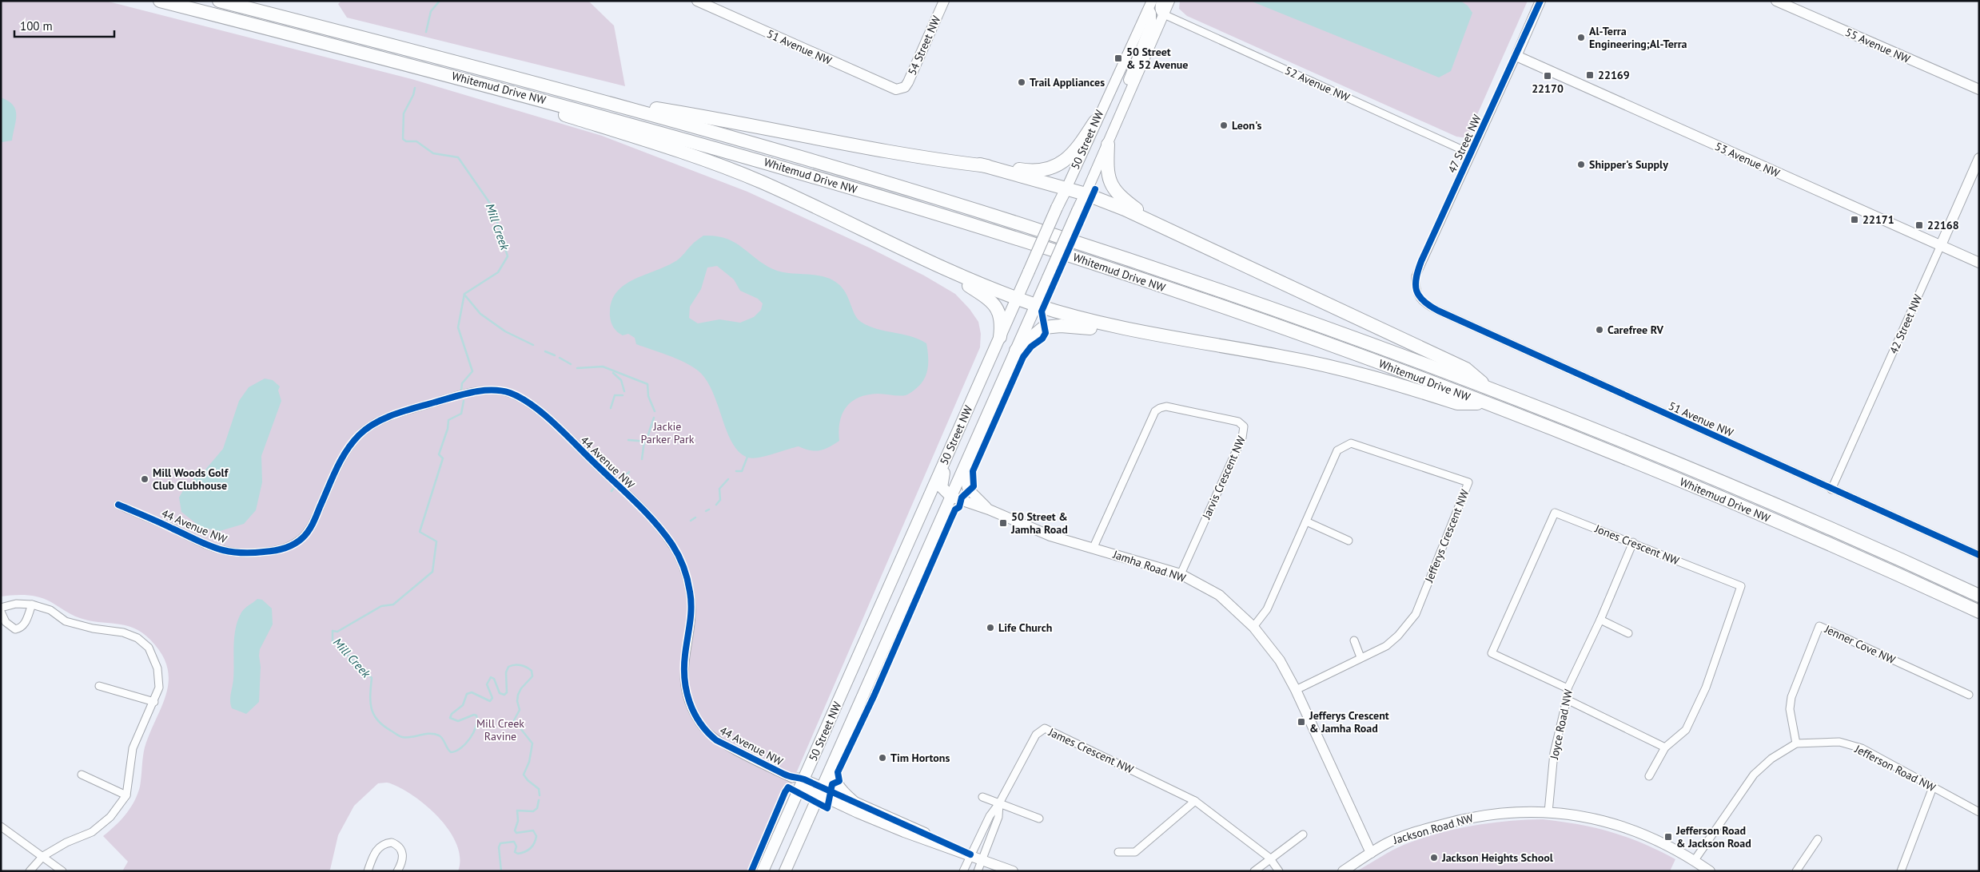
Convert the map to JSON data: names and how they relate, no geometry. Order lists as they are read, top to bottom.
{
  "streets": {
    "highway": ["Whitemud Drive NW"],
    "main road": ["50 Street NW"],
    "street": [
      "54 Street NW",
      "55 Avenue NW",
      "51 Avenue NW",
      "52 Avenue NW",
      "47 Street NW",
      "53 Avenue NW",
      "42 Street NW",
      "44 Avenue NW",
      "Jarvis Crescent NW",
      "Jefferys Crescent NW",
      "Jones Crescent NW",
      "Jamha Road NW",
      "Jenner Cove NW",
      "Joyce Road NW",
      "James Crescent NW",
      "Jefferson Road NW",
      "Jackson Road NW"
    ]
  },
  "crossings": [
    ["54 Street NW", "51 Avenue NW"],
    ["51 Avenue NW", "47 Street NW"],
    ["51 Avenue NW", "42 Street NW"],
    ["52 Avenue NW", "50 Street NW"],
    ["52 Avenue NW", "47 Street NW"],
    ["50 Street NW", "44 Avenue NW"],
    ["50 Street NW", "Jamha Road NW"],
    ["47 Street NW", "53 Avenue NW"],
    ["53 Avenue NW", "42 Street NW"],
    ["44 Avenue NW", "James Crescent NW"],
    ["Jarvis Crescent NW", "Jamha Road NW"],
    ["Jefferys Crescent NW", "Jamha Road NW"],
    ["Jones Crescent NW", "Joyce Road NW"],
    ["Jamha Road NW", "Jackson Road NW"],
    ["Jenner Cove NW", "Jefferson Road NW"],
    ["Joyce Road NW", "Jackson Road NW"]
  ],
  "water": ["Mill Creek"],
  "parks": ["Jackie Parker Park", "Mill Creek Ravine"],
  "places": {
    "other": [
      "Al-Terra Engineering;Al-Terra",
      "Trail Appliances",
      "Leon's",
      "Shipper's Supply",
      "Carefree RV",
      "Mill Woods Golf Club Clubhouse",
      "Life Church",
      "Tim Hortons",
      "Jackson Heights School"
    ],
    "transit": [
      "50 Street & 52 Avenue",
      "22169",
      "22170",
      "22171",
      "22168",
      "50 Street & Jamha Road",
      "Jefferys Crescent & Jamha Road",
      "Jefferson Road & Jackson Road"
    ]
  },
  "scale_bar": "100 m"
}
